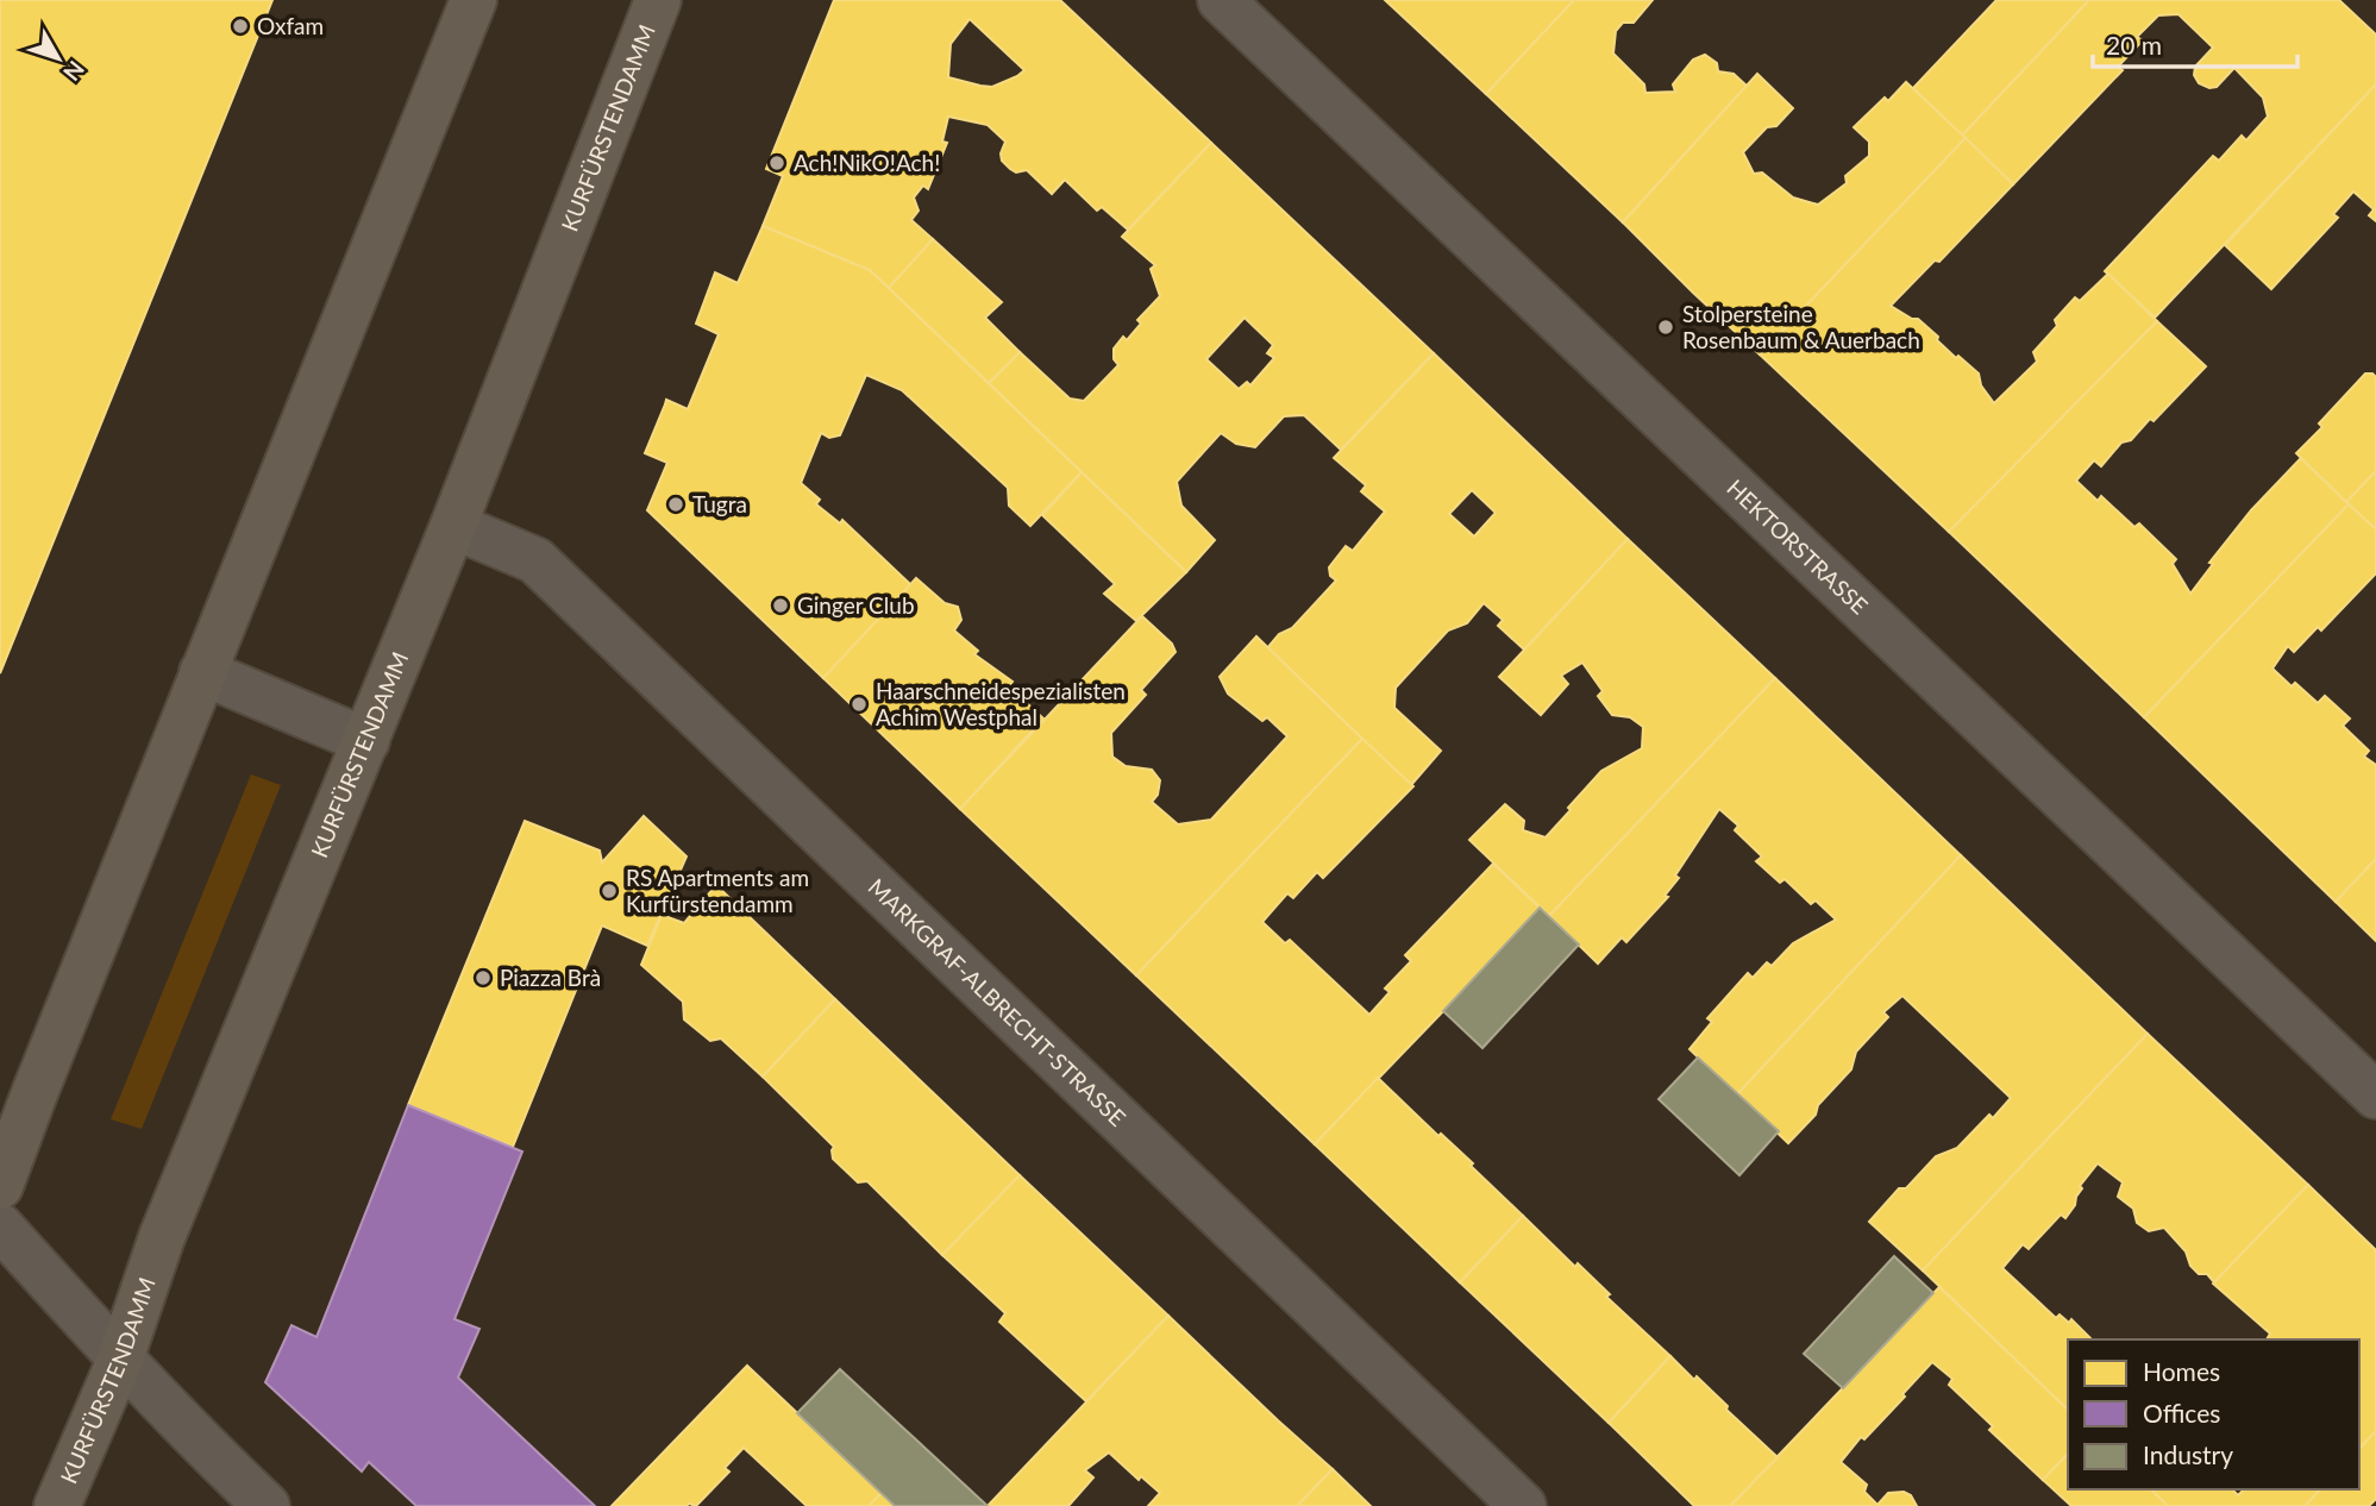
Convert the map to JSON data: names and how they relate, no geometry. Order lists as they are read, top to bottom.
{
  "streets": {
    "main road": ["KURFÜRSTENDAMM"],
    "street": ["HEKTORSTRASSE", "MARKGRAF-ALBRECHT-STRASSE"]
  },
  "crossings": [
    ["KURFÜRSTENDAMM", "MARKGRAF-ALBRECHT-STRASSE"]
  ],
  "places": [
    "Oxfam",
    "Ach!NikO!Ach!",
    "Stolpersteine Rosenbaum & Auerbach",
    "Tugra",
    "Ginger Club",
    "Haarschneidespezialisten Achim Westphal",
    "RS Apartments am Kurfürstendamm",
    "Piazza Brà"
  ],
  "legend": ["Homes", "Offices", "Industry"],
  "scale_bar": "20 m",
  "north": "bottom right"
}
